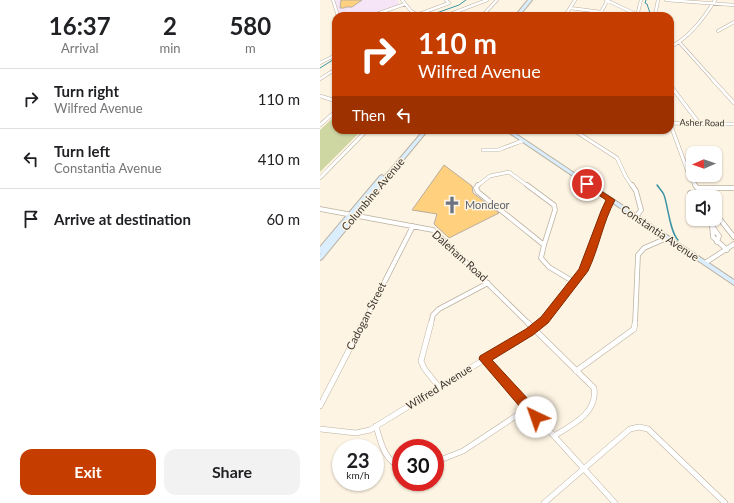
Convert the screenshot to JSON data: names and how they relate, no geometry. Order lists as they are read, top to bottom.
{
  "streets": {
    "main road": ["Columbine Avenue", "Constantia Avenue"],
    "street": [
      "Asher Road",
      "Daleham Road",
      "Cadogan Street",
      "Wilfred Avenue"
    ]
  },
  "crossings": [
    ["Columbine Avenue", "Daleham Road"],
    ["Constantia Avenue", "Wilfred Avenue"],
    ["Daleham Road", "Cadogan Street"],
    ["Daleham Road", "Wilfred Avenue"]
  ],
  "places": {
    "church": ["Mondeor"]
  },
  "north": "left",
  "page": {
    "eta": [
      "16:37",
      "Arrival",
      "2",
      "min",
      "580",
      "m"
    ],
    "turn": ["110 m", "Wilfred Avenue"],
    "list": [
      {
        "name": "Turn right",
        "note": "Wilfred Avenue",
        "value": "110 m"
      },
      {
        "name": "Turn left",
        "note": "Constantia Avenue",
        "value": "410 m"
      },
      {
        "name": "Arrive at destination",
        "value": "60 m"
      }
    ],
    "then": "Then",
    "speed": "23 km/h",
    "limit": "30",
    "buttons": ["Exit", "Share"]
  }
}
